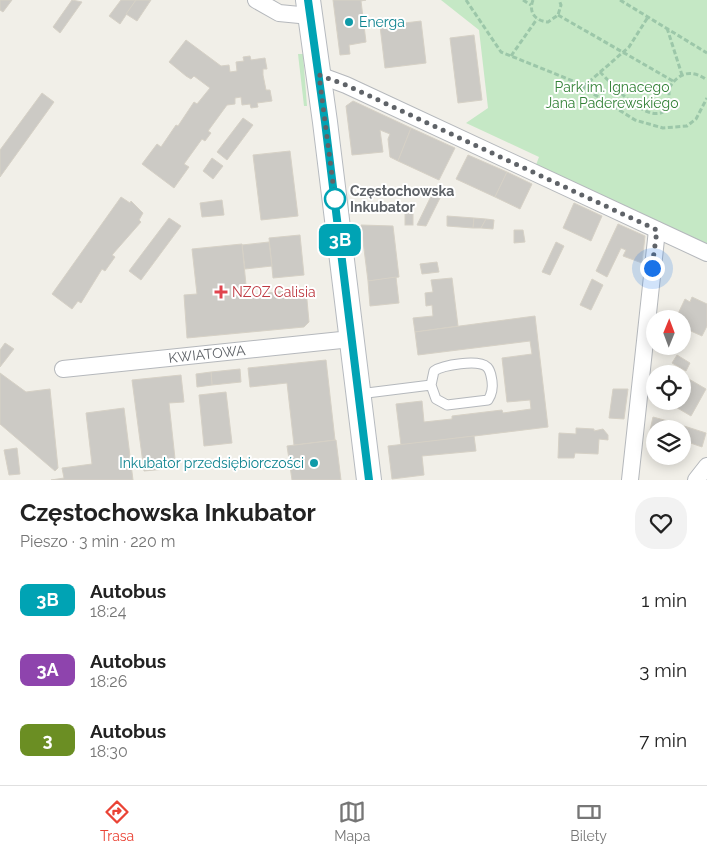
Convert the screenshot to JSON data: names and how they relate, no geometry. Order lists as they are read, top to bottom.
{
  "streets": {
    "street": ["KWIATOWA"]
  },
  "parks": ["Park im. Ignacego Jana Paderewskiego"],
  "places": {
    "other": ["Energa", "Częstochowska Inkubator", "Inkubator przedsiębiorczości"],
    "health": ["NZOZ Calisia"]
  },
  "lines": ["bus line 3B"],
  "north": "top",
  "page": {
    "on_map": "3B",
    "heading": ["Częstochowska Inkubator", "Pieszo · 3 min · 220 m"],
    "list": [
      {
        "mark": "3B",
        "name": "Autobus",
        "note": "18:24",
        "value": "1 min"
      },
      {
        "mark": "3A",
        "name": "Autobus",
        "note": "18:26",
        "value": "3 min"
      },
      {
        "mark": "3",
        "name": "Autobus",
        "note": "18:30",
        "value": "7 min"
      }
    ],
    "tabs": ["Trasa", "Mapa", "Bilety"]
  }
}
